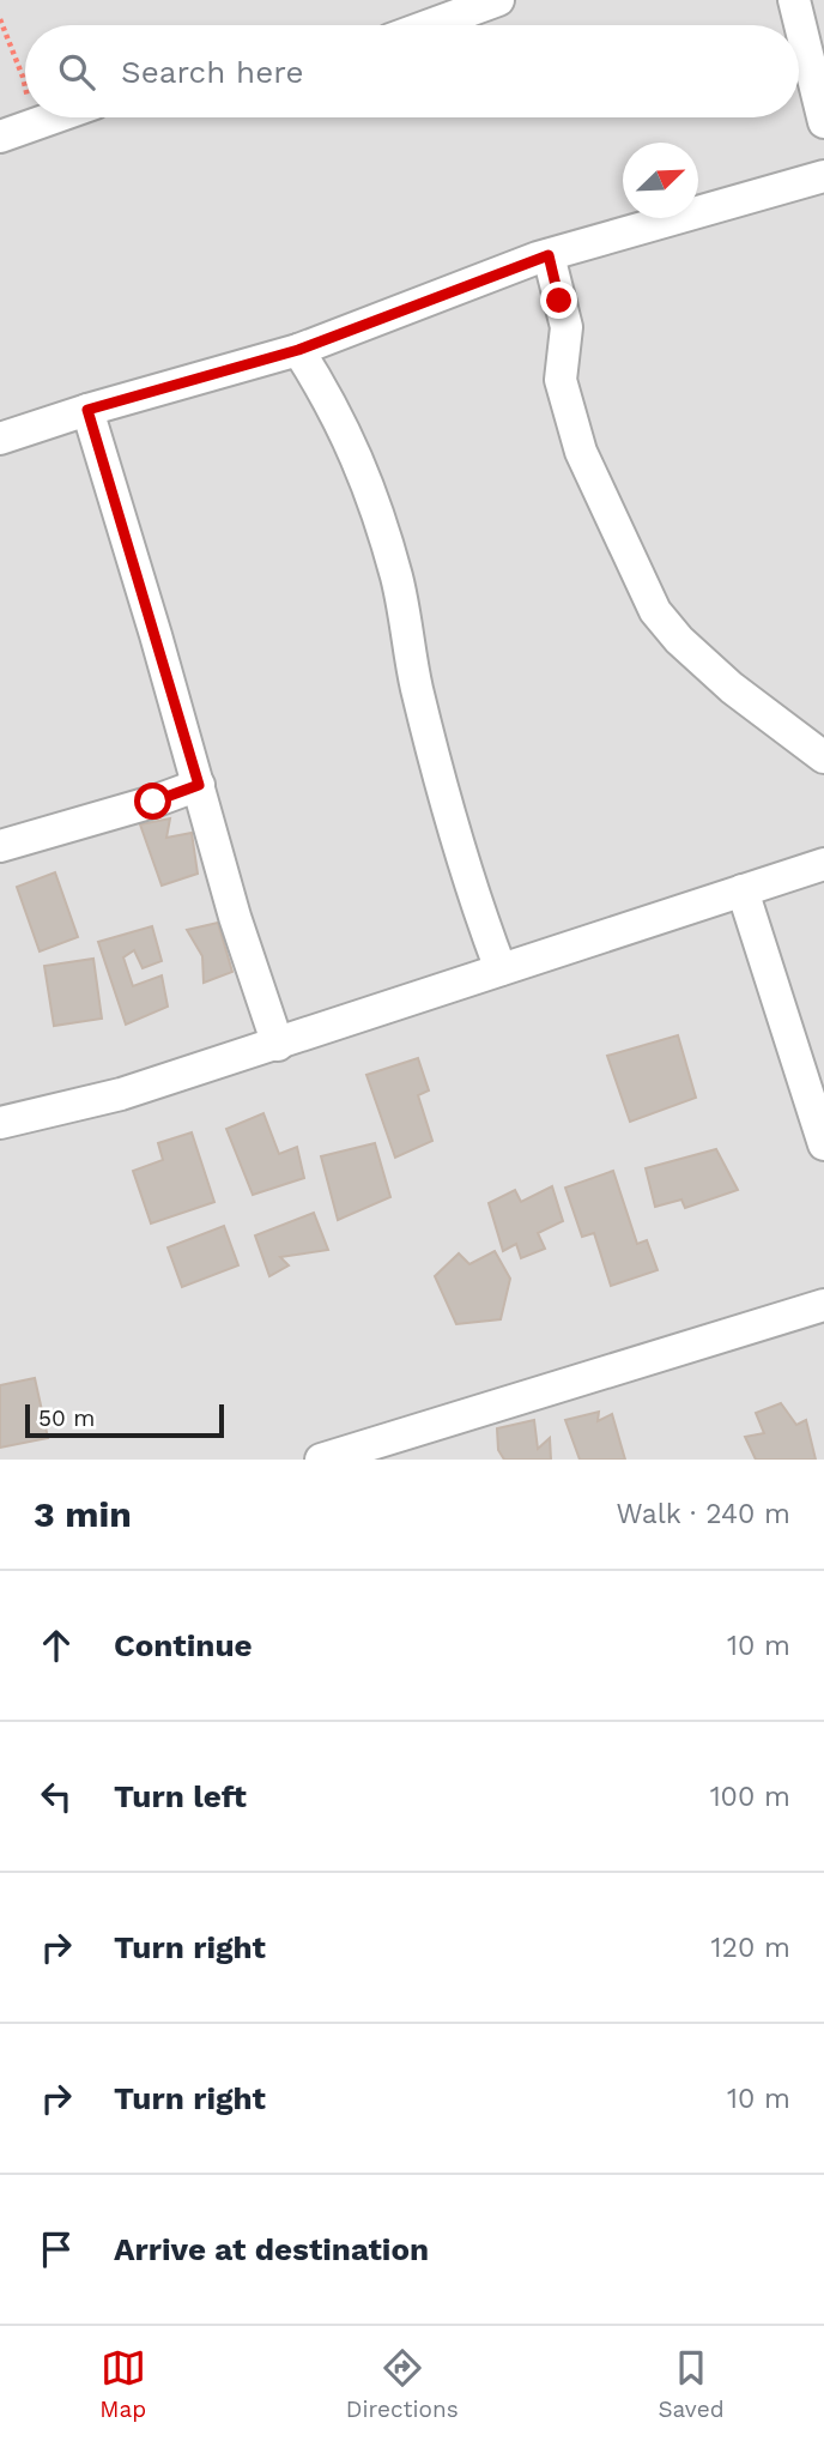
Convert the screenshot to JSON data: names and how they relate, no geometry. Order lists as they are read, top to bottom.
{
  "scale_bar": "50 m",
  "north": "top right",
  "page": {
    "search": "Search here",
    "scale": "50 m",
    "heading": ["3 min", "Walk · 240 m"],
    "list": [
      ["Continue", "10 m"],
      ["Turn left", "100 m"],
      ["Turn right", "120 m"],
      ["Turn right", "10 m"],
      "Arrive at destination"
    ],
    "nav": ["Map", "Directions", "Saved"]
  }
}
